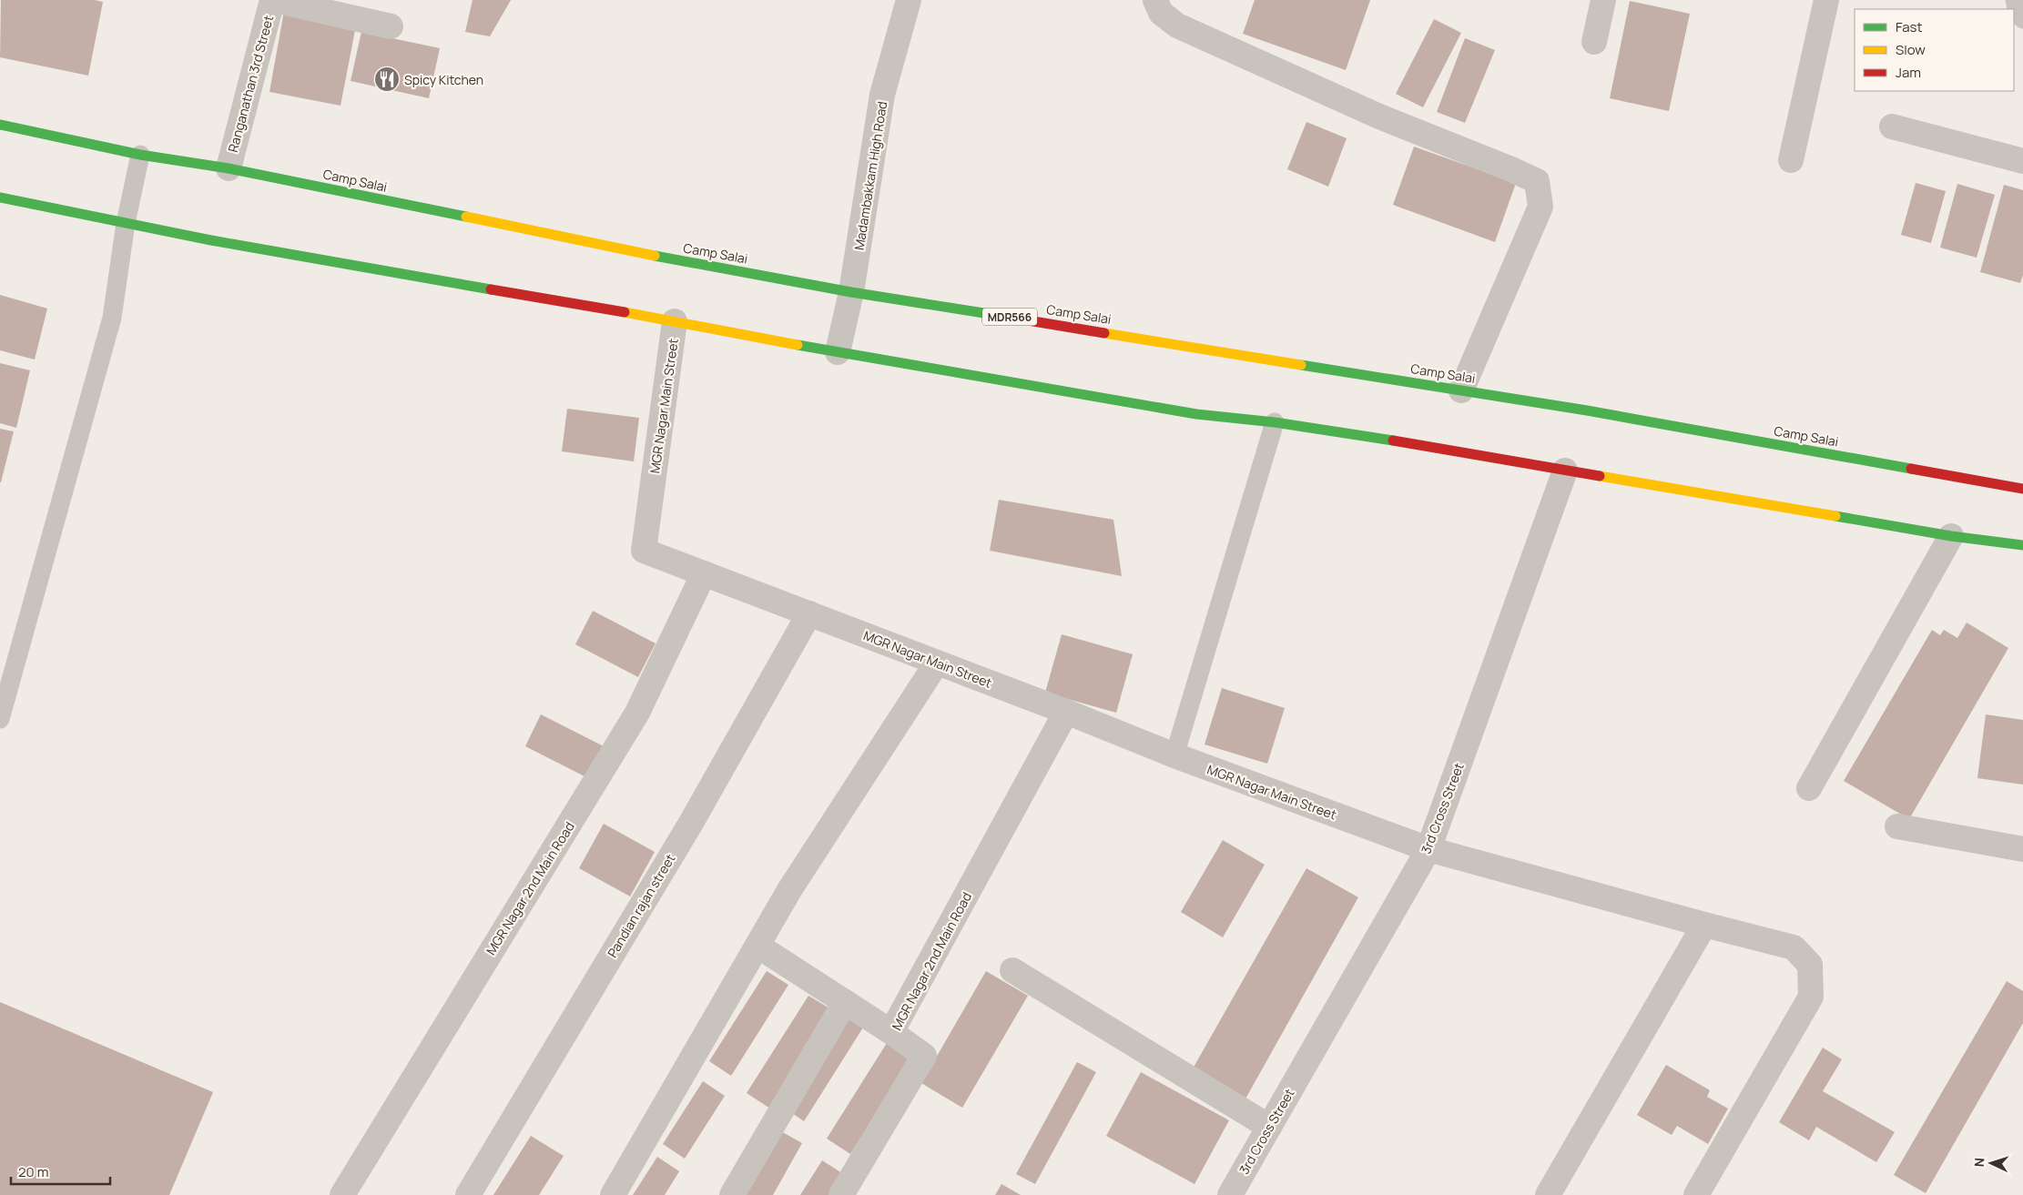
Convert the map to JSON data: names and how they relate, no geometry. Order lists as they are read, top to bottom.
{
  "streets": {
    "main road": ["Camp Salai", "MDR566"],
    "street": [
      "Ranganathan 3rd Street",
      "Madambakkam High Road",
      "MGR Nagar Main Street",
      "3rd Cross Street",
      "MGR Nagar 2nd Main Road",
      "Pandian rajan street"
    ]
  },
  "crossings": [
    ["Ranganathan 3rd Street", "Camp Salai"],
    ["Madambakkam High Road", "Camp Salai"],
    ["MGR Nagar Main Street", "3rd Cross Street"],
    ["MGR Nagar Main Street", "MGR Nagar 2nd Main Road"],
    ["MGR Nagar Main Street", "Pandian rajan street"]
  ],
  "places": {
    "restaurant": ["Spicy Kitchen"]
  },
  "legend": ["Fast", "Slow", "Jam"],
  "scale_bar": "20 m",
  "north": "left"
}
